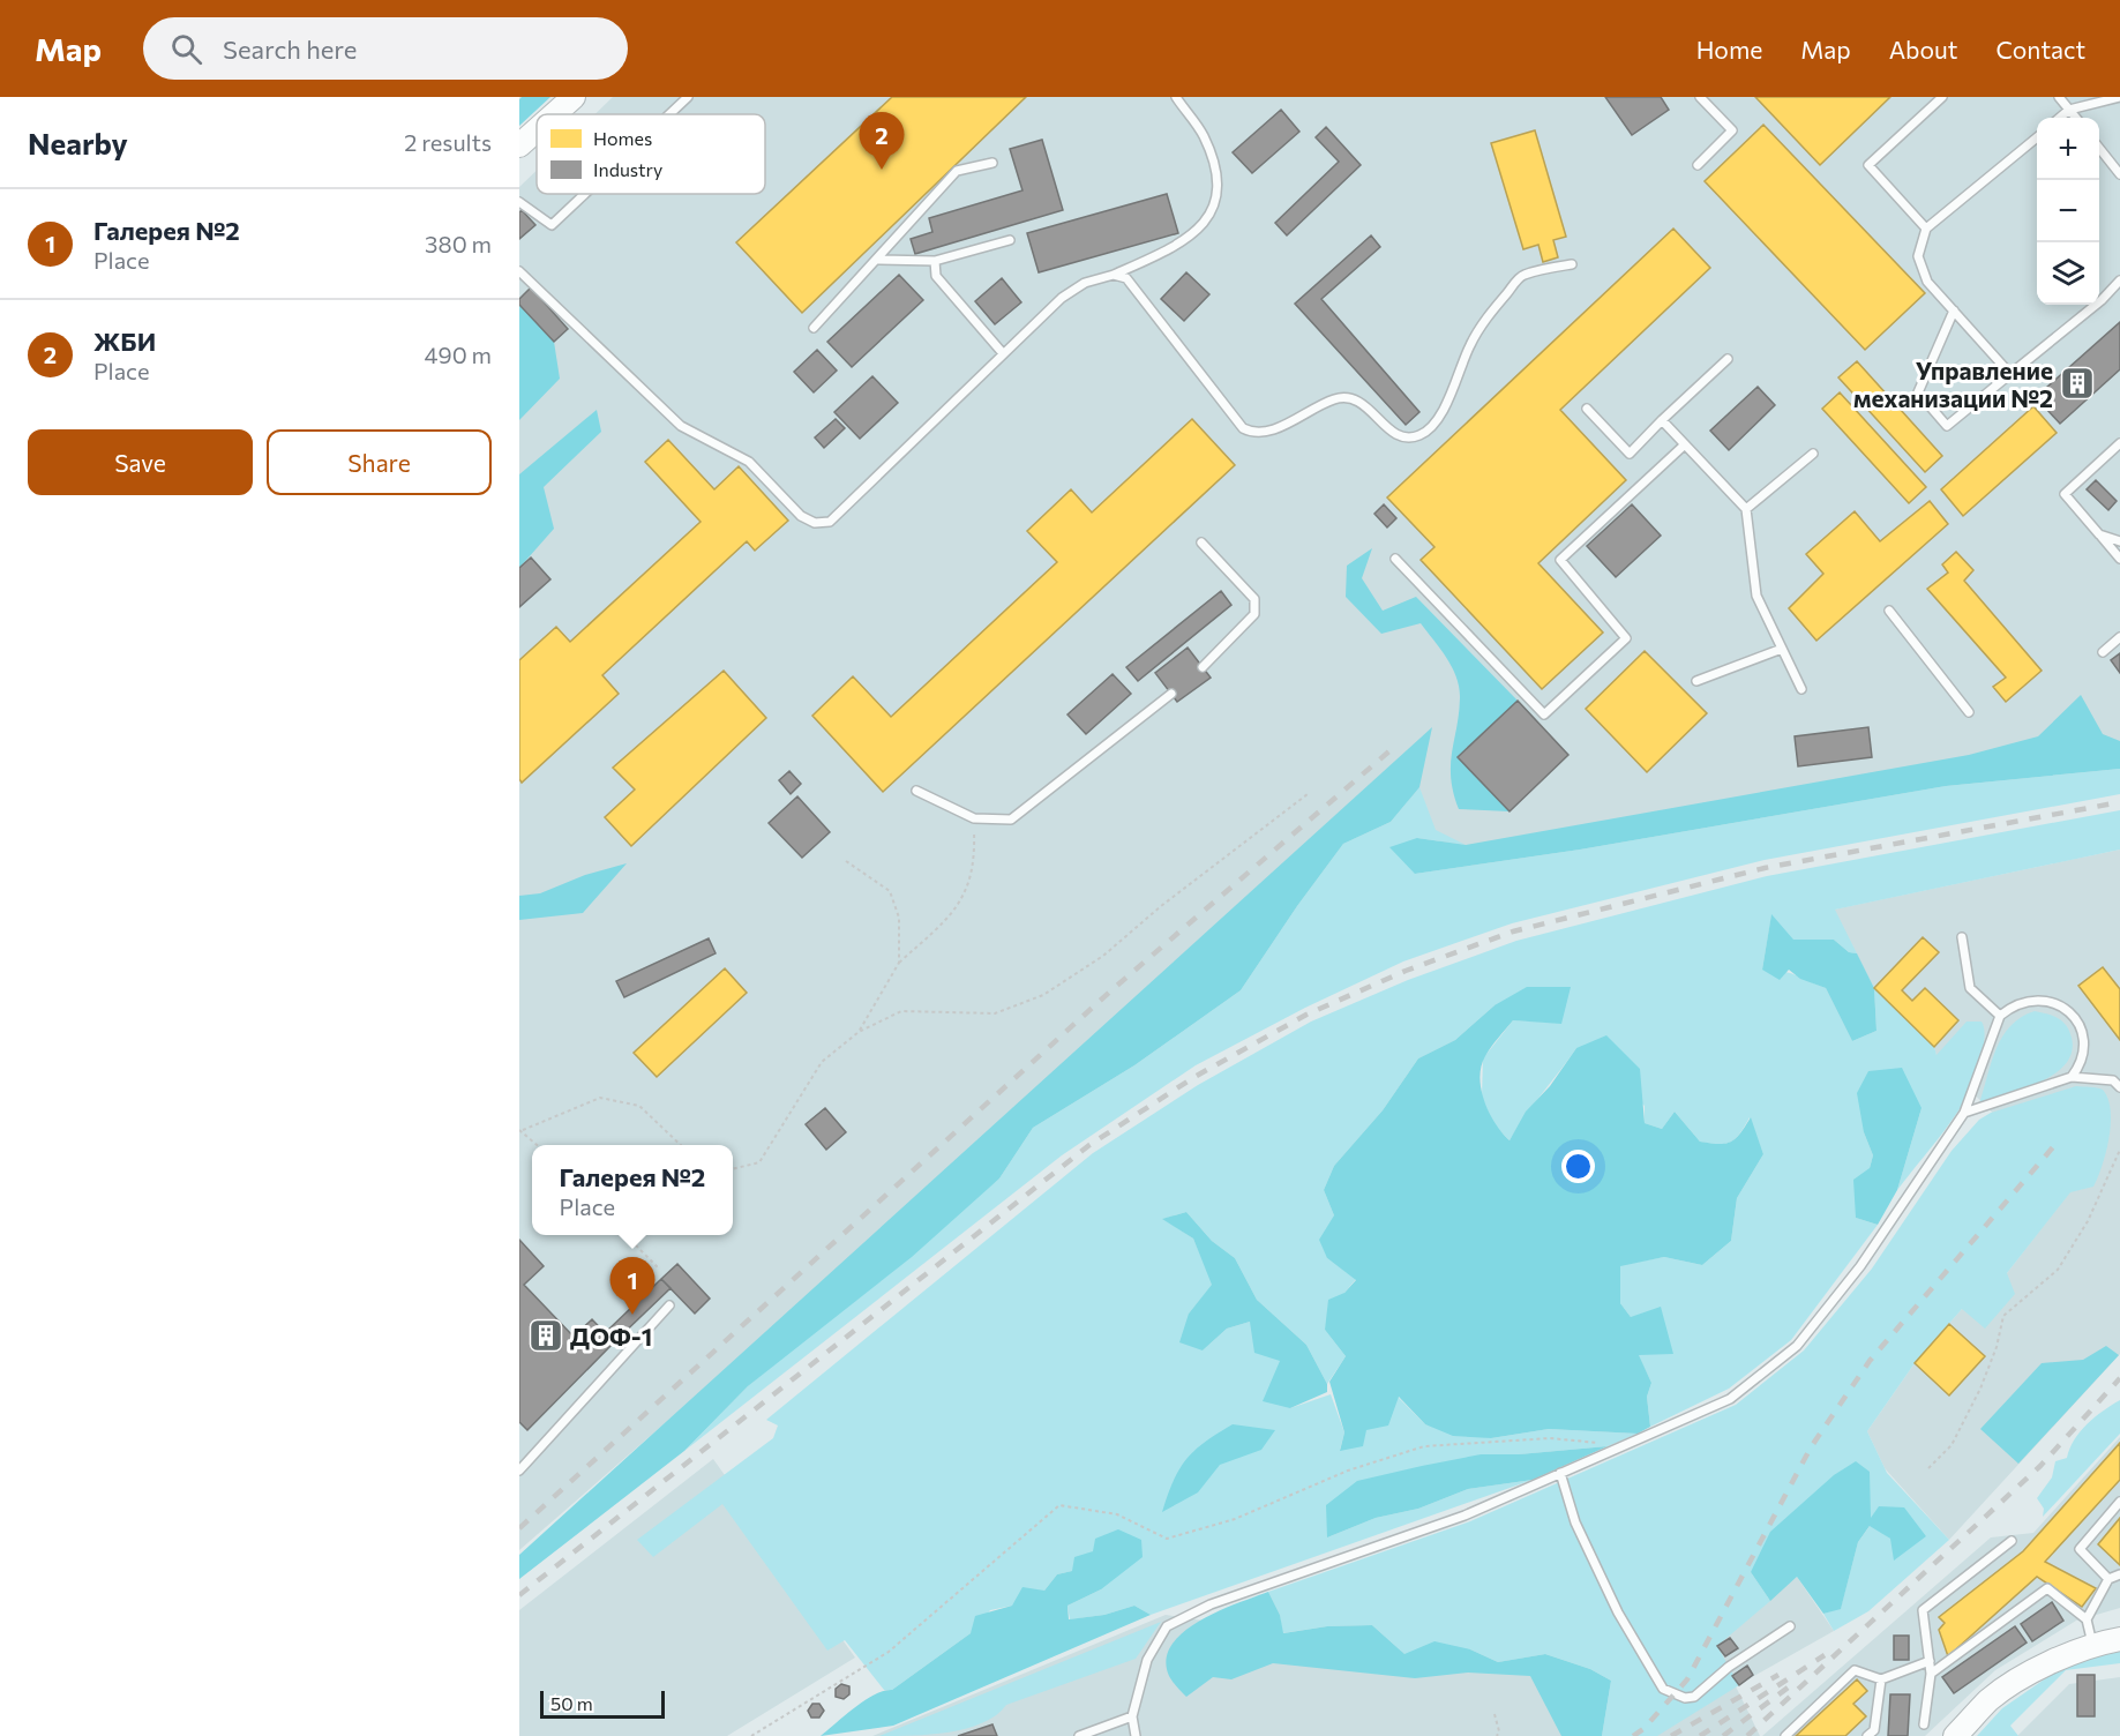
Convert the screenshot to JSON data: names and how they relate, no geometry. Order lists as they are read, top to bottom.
{
  "places": {
    "building": ["Управление механизации №2", "ДОФ-1"]
  },
  "legend": ["Homes", "Industry"],
  "scale_bar": "50 m",
  "page": {
    "header": "Map",
    "search": "Search here",
    "nav": [
      "Home",
      "Map",
      "About",
      "Contact"
    ],
    "heading": ["Nearby", "2 results"],
    "pins": ["2", "1"],
    "map_buttons": ["+", "−"],
    "list": [
      {
        "mark": "1",
        "name": "Галерея №2",
        "note": "Place",
        "value": "380 m"
      },
      {
        "mark": "2",
        "name": "ЖБИ",
        "note": "Place",
        "value": "490 m"
      }
    ],
    "buttons": ["Save", "Share"],
    "popup": ["Галерея №2", "Place"],
    "scale": "50 m"
  }
}
